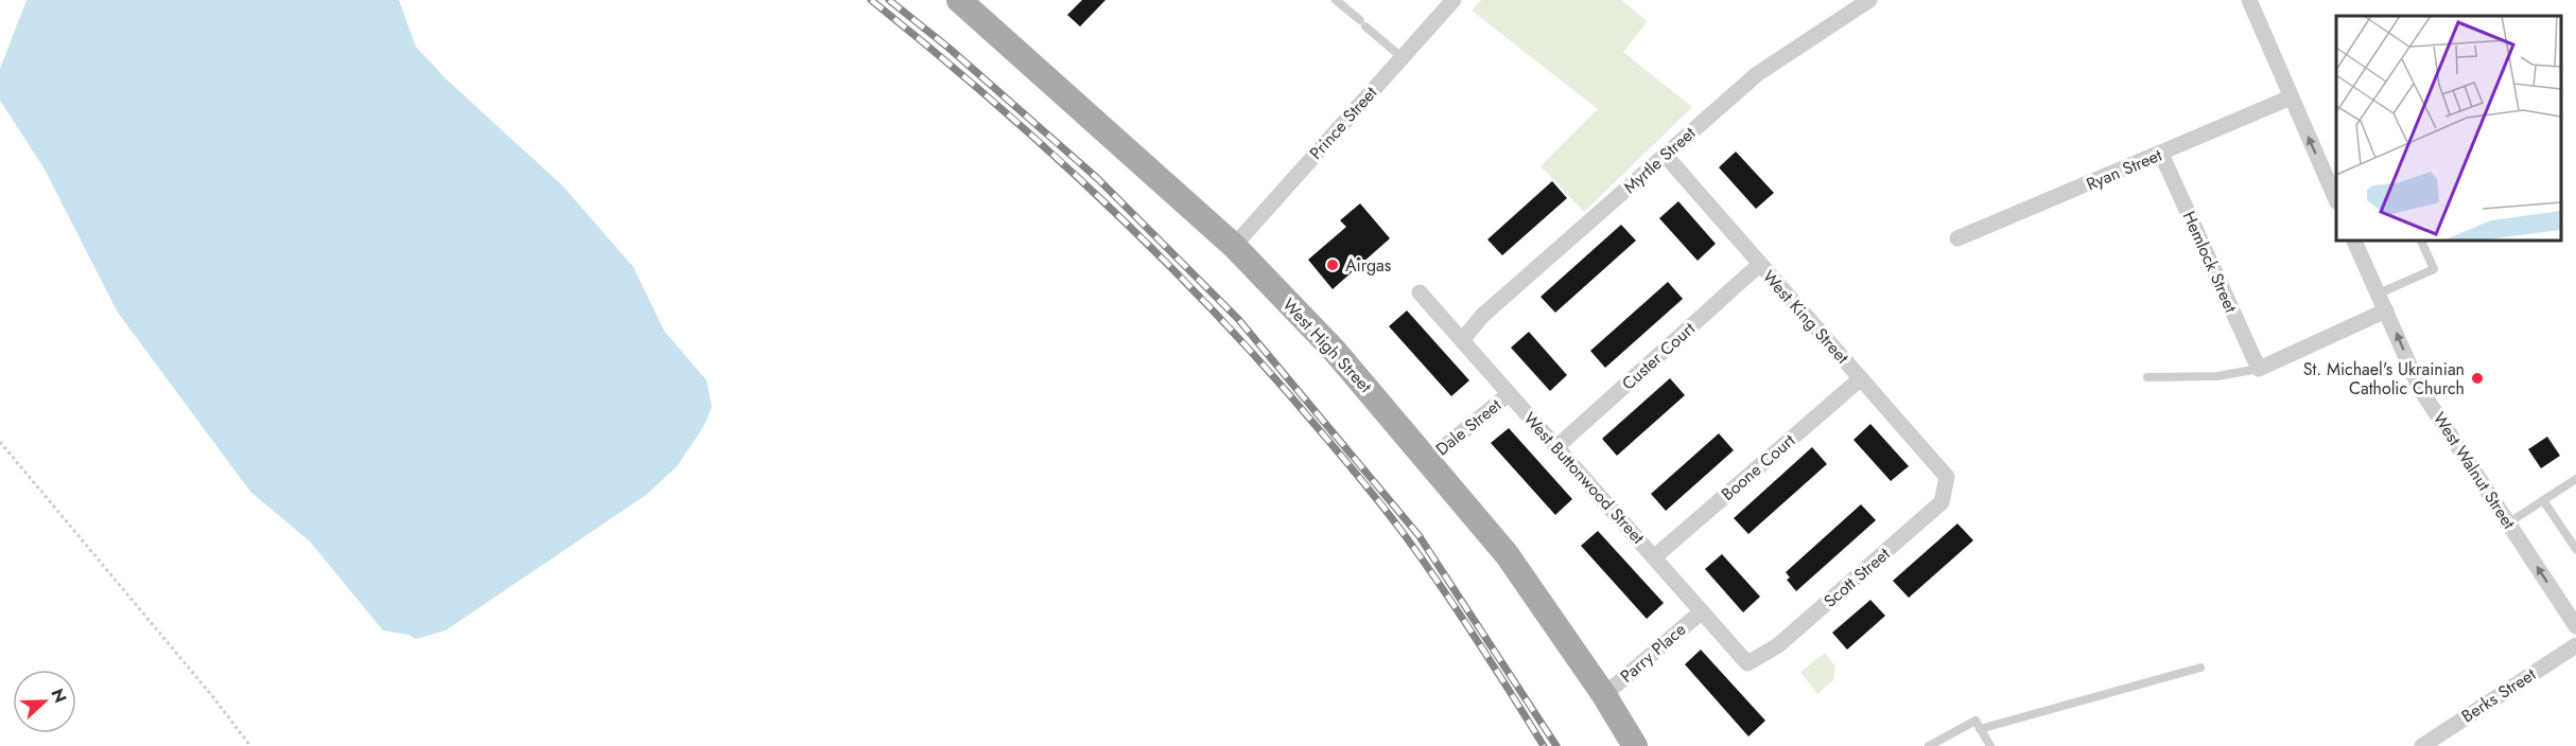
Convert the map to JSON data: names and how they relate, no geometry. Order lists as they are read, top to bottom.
{
  "streets": {
    "main road": ["West High Street"],
    "street": [
      "Prince Street",
      "Myrtle Street",
      "Ryan Street",
      "Hemlock Street",
      "West King Street",
      "Custer Court",
      "Dale Street",
      "Boone Court",
      "West Walnut Street",
      "West Buttonwood Street",
      "Scott Street",
      "Parry Place",
      "Berks Street"
    ]
  },
  "crossings": [
    ["Prince Street", "West High Street"],
    ["Myrtle Street", "West King Street"],
    ["Myrtle Street", "West Buttonwood Street"],
    ["Ryan Street", "Hemlock Street"],
    ["West King Street", "Custer Court"],
    ["West King Street", "Boone Court"],
    ["West King Street", "Scott Street"],
    ["West High Street", "Dale Street"],
    ["West High Street", "Parry Place"],
    ["Custer Court", "West Buttonwood Street"],
    ["Dale Street", "West Buttonwood Street"],
    ["Boone Court", "West Buttonwood Street"],
    ["West Buttonwood Street", "Scott Street"],
    ["West Buttonwood Street", "Parry Place"]
  ],
  "one_way": ["West Walnut Street"],
  "places": ["Airgas", "St. Michael's Ukrainian Catholic Church"],
  "north": "right"
}
